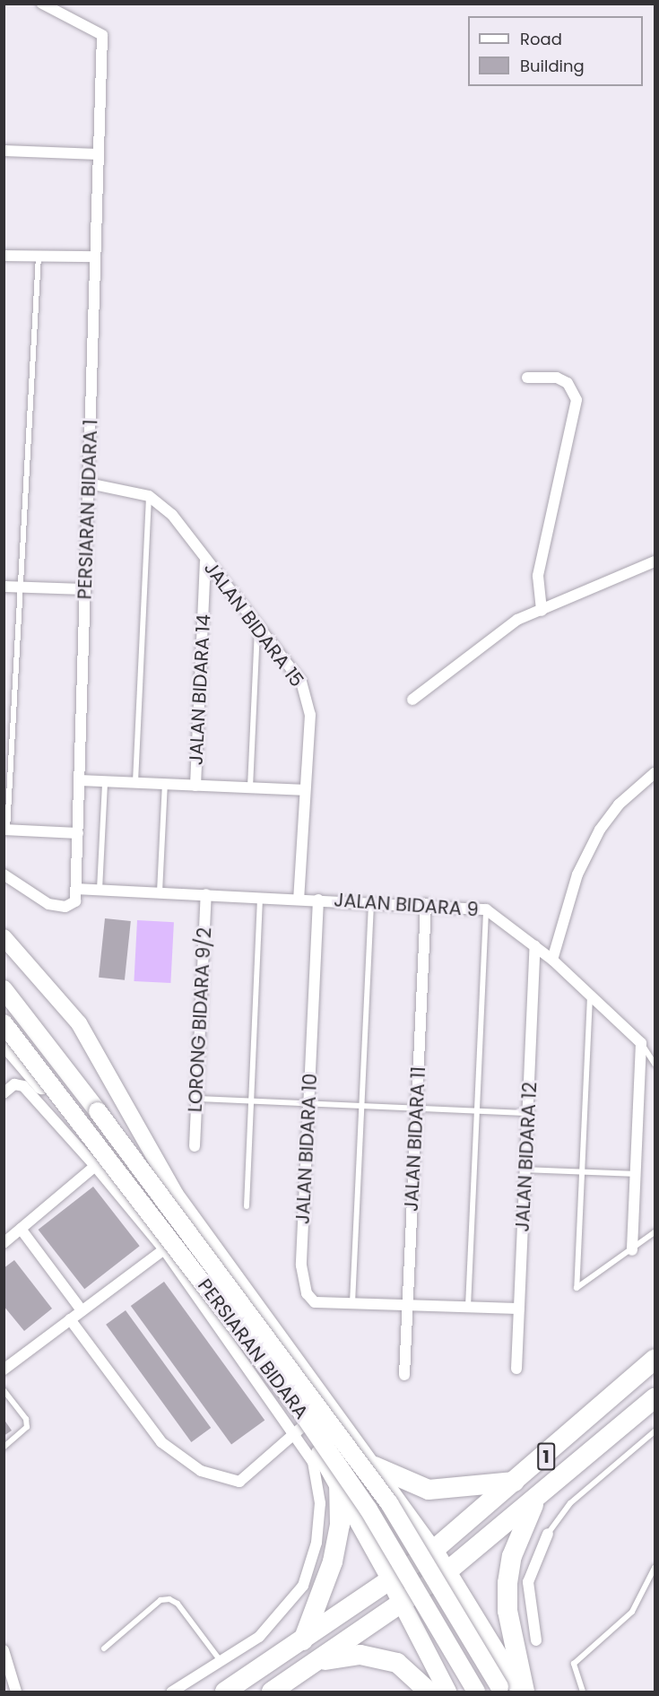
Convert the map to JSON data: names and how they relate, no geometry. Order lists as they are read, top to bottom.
{
  "streets": {
    "highway": ["1"],
    "main road": ["PERSIARAN BIDARA"],
    "street": [
      "PERSIARAN BIDARA 1",
      "JALAN BIDARA 15",
      "JALAN BIDARA 14",
      "JALAN BIDARA 9",
      "LORONG BIDARA 9/2",
      "JALAN BIDARA 11",
      "JALAN BIDARA 10",
      "JALAN BIDARA 12"
    ]
  },
  "crossings": [
    ["PERSIARAN BIDARA 1", "JALAN BIDARA 15"],
    ["PERSIARAN BIDARA 1", "JALAN BIDARA 9"],
    ["JALAN BIDARA 15", "JALAN BIDARA 14"],
    ["JALAN BIDARA 15", "JALAN BIDARA 9"],
    ["JALAN BIDARA 9", "LORONG BIDARA 9/2"],
    ["JALAN BIDARA 9", "JALAN BIDARA 11"],
    ["JALAN BIDARA 9", "JALAN BIDARA 10"],
    ["JALAN BIDARA 9", "JALAN BIDARA 12"],
    ["JALAN BIDARA 11", "JALAN BIDARA 10"],
    ["JALAN BIDARA 10", "JALAN BIDARA 12"],
    ["PERSIARAN BIDARA", "1"]
  ],
  "legend": ["Road", "Building"]
}
